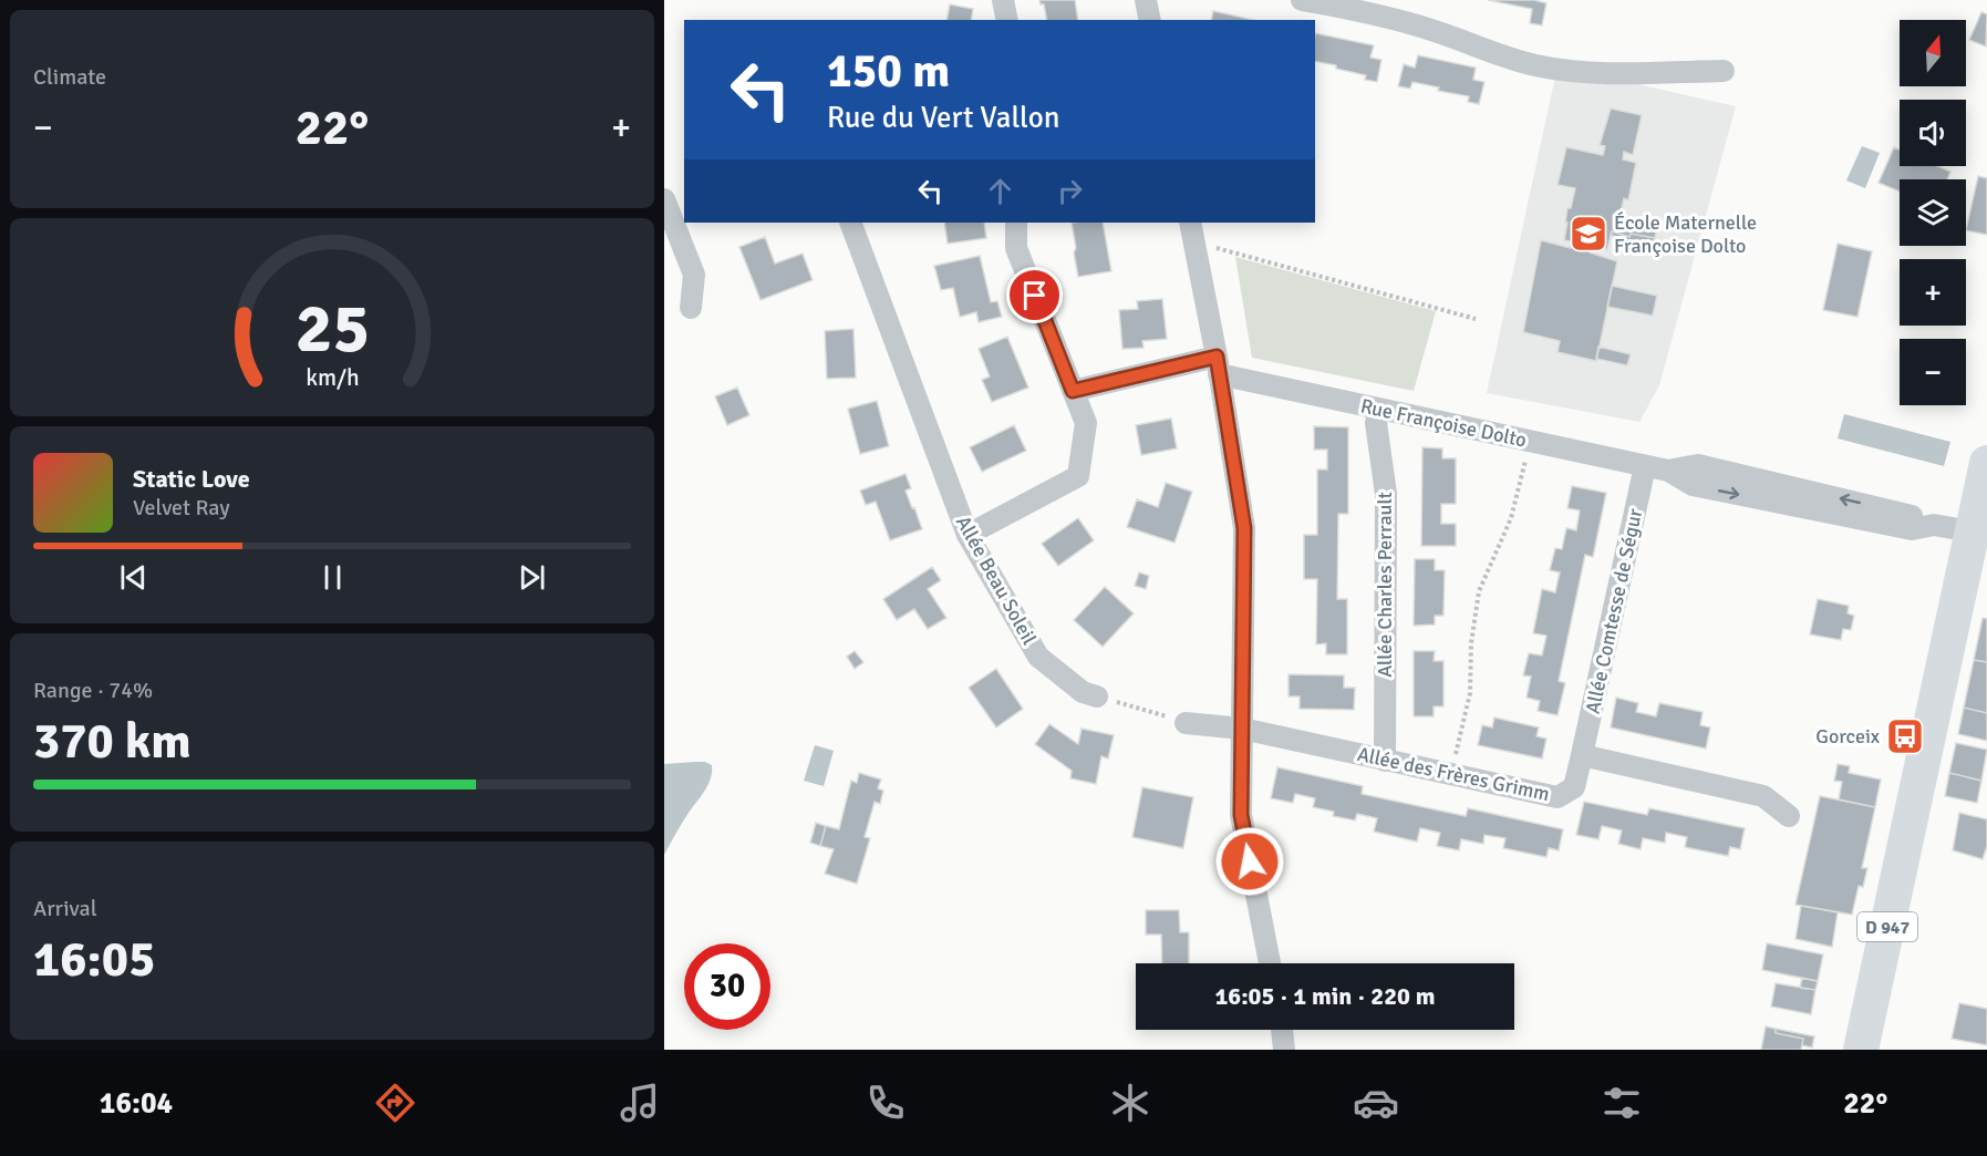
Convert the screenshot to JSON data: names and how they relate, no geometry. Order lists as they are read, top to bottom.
{
  "streets": {
    "main road": ["D 947"],
    "street": [
      "Rue Françoise Dolto",
      "Allée Beau Soleil",
      "Allée Charles Perrault",
      "Allée Comtesse de Ségur",
      "Allée des Frères Grimm"
    ]
  },
  "crossings": [
    ["Rue Françoise Dolto", "Allée Charles Perrault"],
    ["Rue Françoise Dolto", "Allée Comtesse de Ségur"],
    ["Rue Françoise Dolto", "D 947"],
    ["Allée Charles Perrault", "Allée des Frères Grimm"],
    ["Allée Comtesse de Ségur", "Allée des Frères Grimm"]
  ],
  "places": {
    "school or university": ["École Maternelle Françoise Dolto"],
    "bus stop": ["Gorceix"]
  },
  "north": "top",
  "page": {
    "tile": [
      "Climate",
      ["Range · 74%", "370 km"],
      ["Arrival", "16:05"]
    ],
    "map_buttons": ["+", "−"],
    "turn": ["150 m", "Rue du Vert Vallon"],
    "heat": ["−", "22°", "+"],
    "song": ["Static Love", "Velvet Ray"],
    "limit": "30",
    "trip": "16:05 · 1 min · 220 m",
    "tabs": ["16:04", "22°"],
    "gauge": ["25", "km/h"]
  }
}
